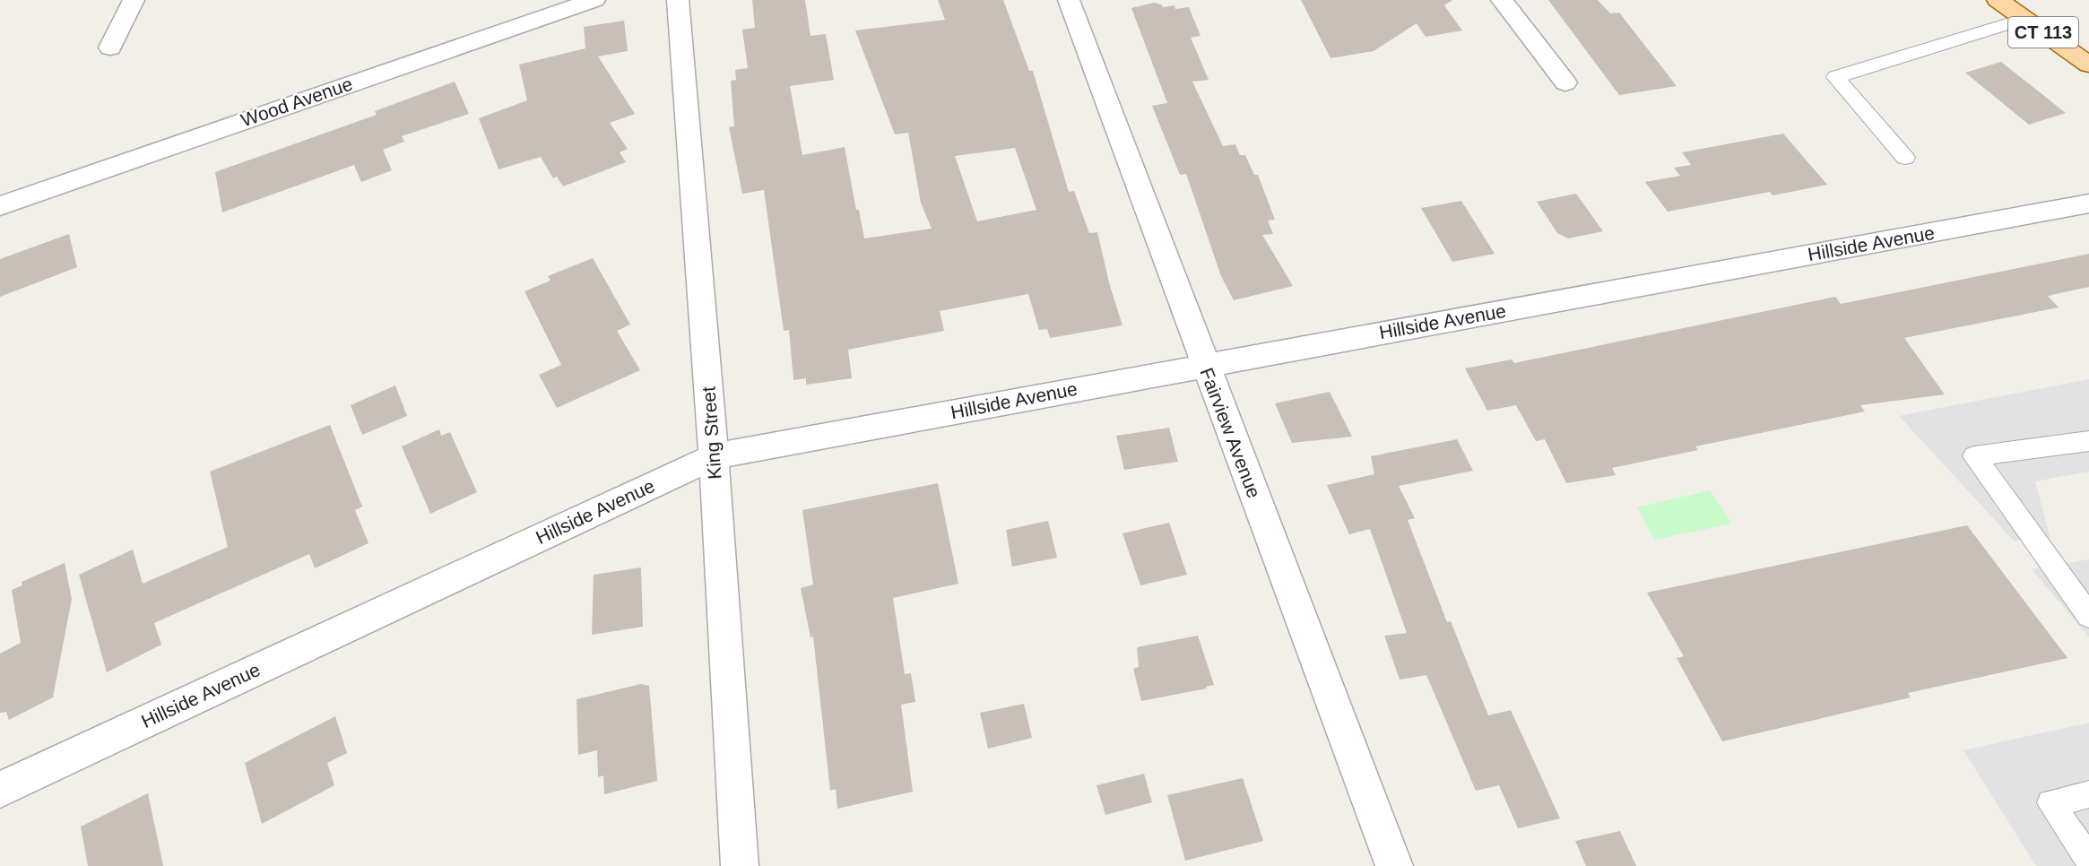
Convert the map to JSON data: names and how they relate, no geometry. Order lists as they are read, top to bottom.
{
  "streets": {
    "main road": ["CT 113"],
    "street": [
      "Wood Avenue",
      "Hillside Avenue",
      "King Street",
      "Fairview Avenue"
    ]
  },
  "crossings": [
    ["Hillside Avenue", "King Street"],
    ["Hillside Avenue", "Fairview Avenue"]
  ]
}
